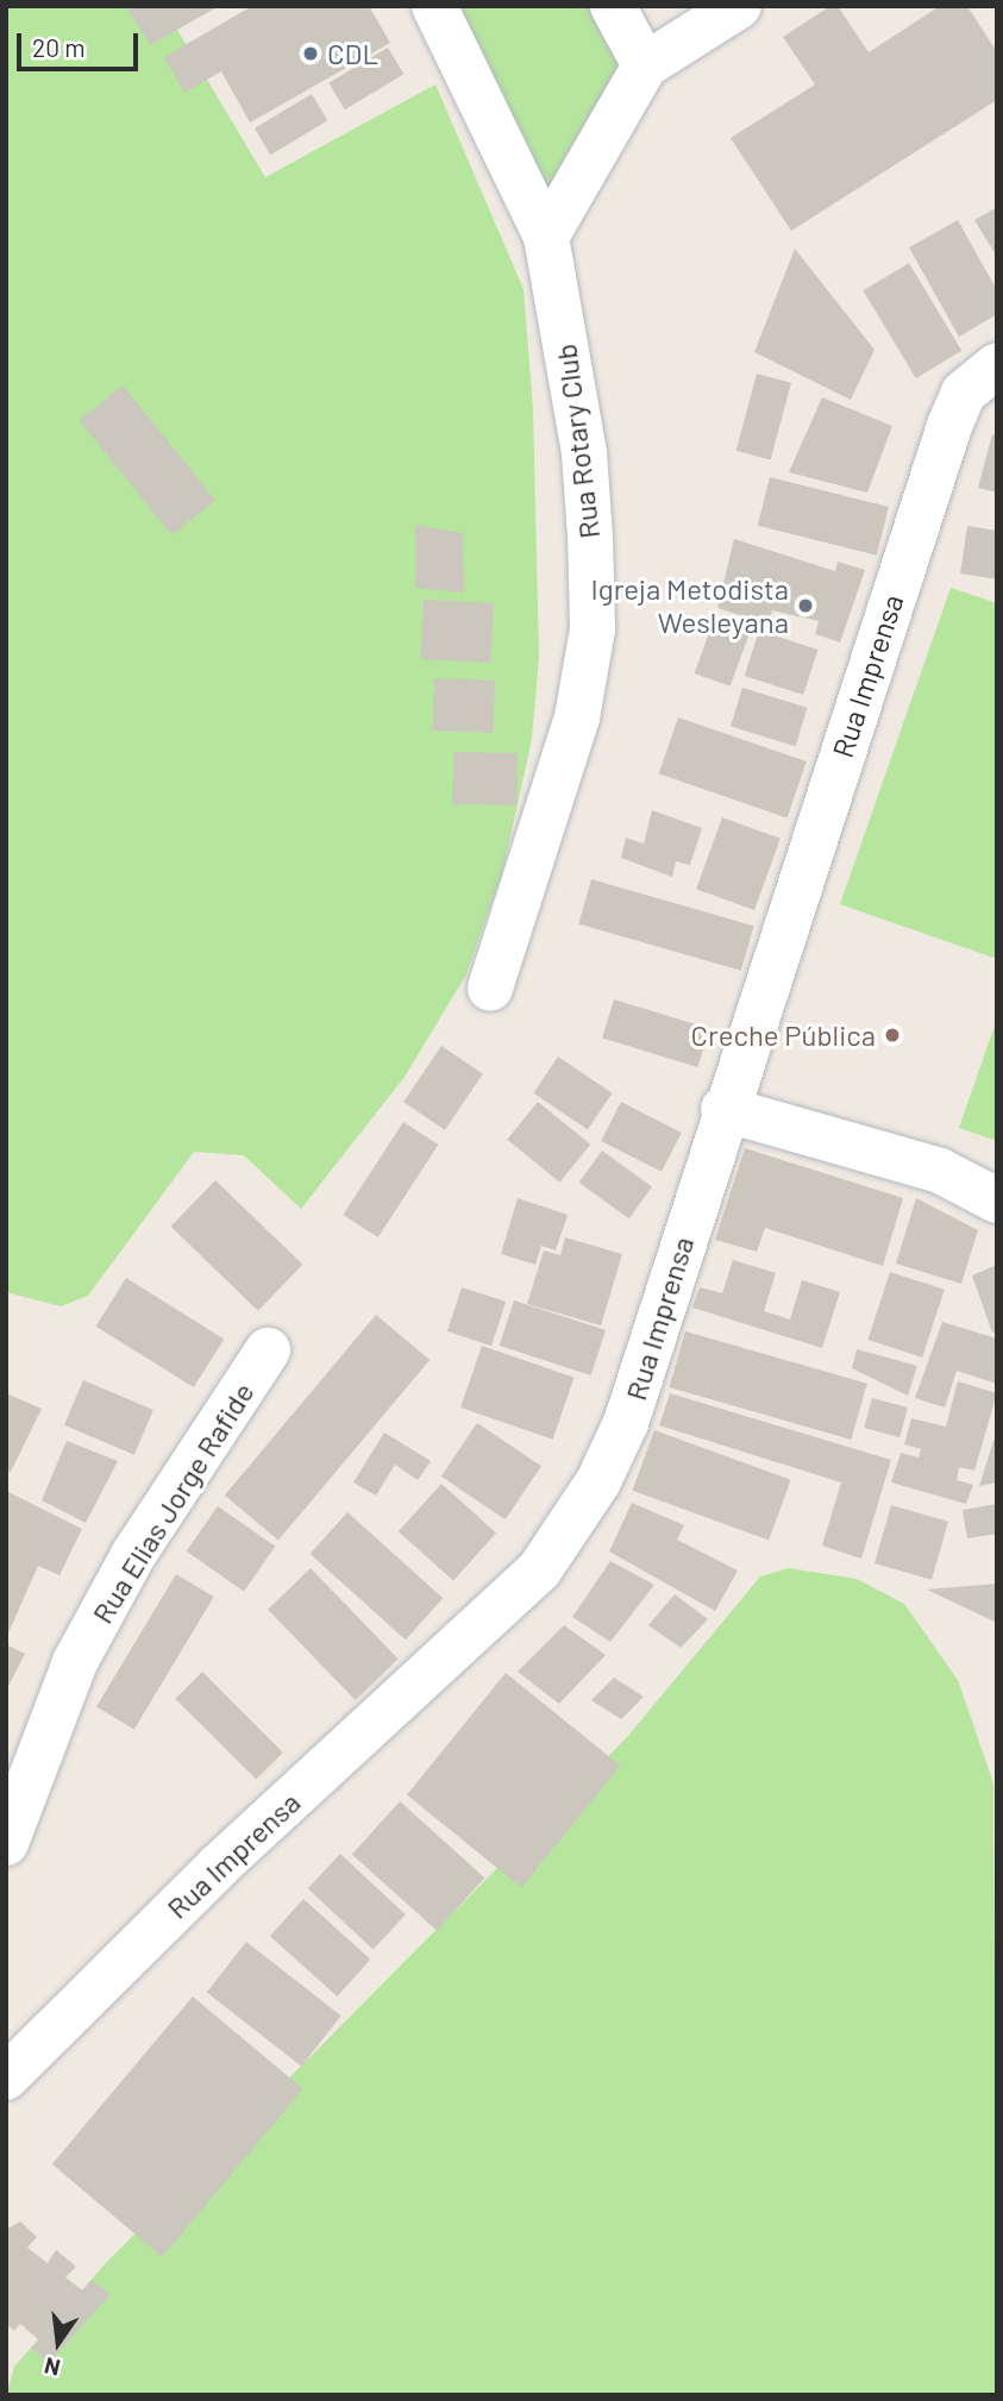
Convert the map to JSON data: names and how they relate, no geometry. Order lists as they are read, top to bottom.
{
  "streets": {
    "street": ["Rua Rotary Club", "Rua Imprensa", "Rua Elias Jorge Rafide"]
  },
  "places": ["CDL", "Igreja Metodista Wesleyana", "Creche Pública"],
  "scale_bar": "20 m",
  "north": "bottom"
}
